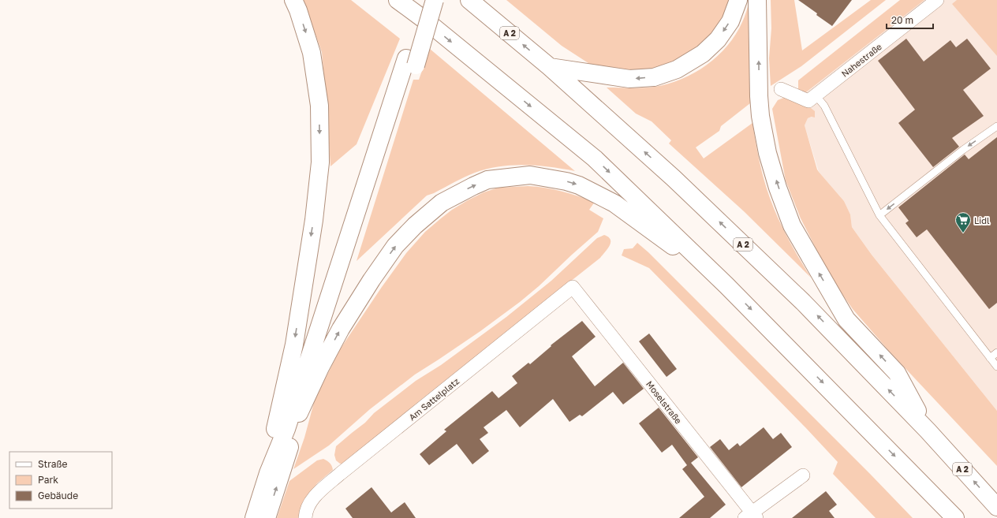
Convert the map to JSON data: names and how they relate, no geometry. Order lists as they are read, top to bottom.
{
  "streets": {
    "highway": ["A 2"],
    "street": ["Nahestraße", "Am Sattelplatz", "Moselstraße"]
  },
  "crossings": [
    ["Am Sattelplatz", "Moselstraße"]
  ],
  "places": {
    "supermarket": ["Lidl"]
  },
  "legend": ["Straße", "Park", "Gebäude"],
  "scale_bar": "20 m"
}
